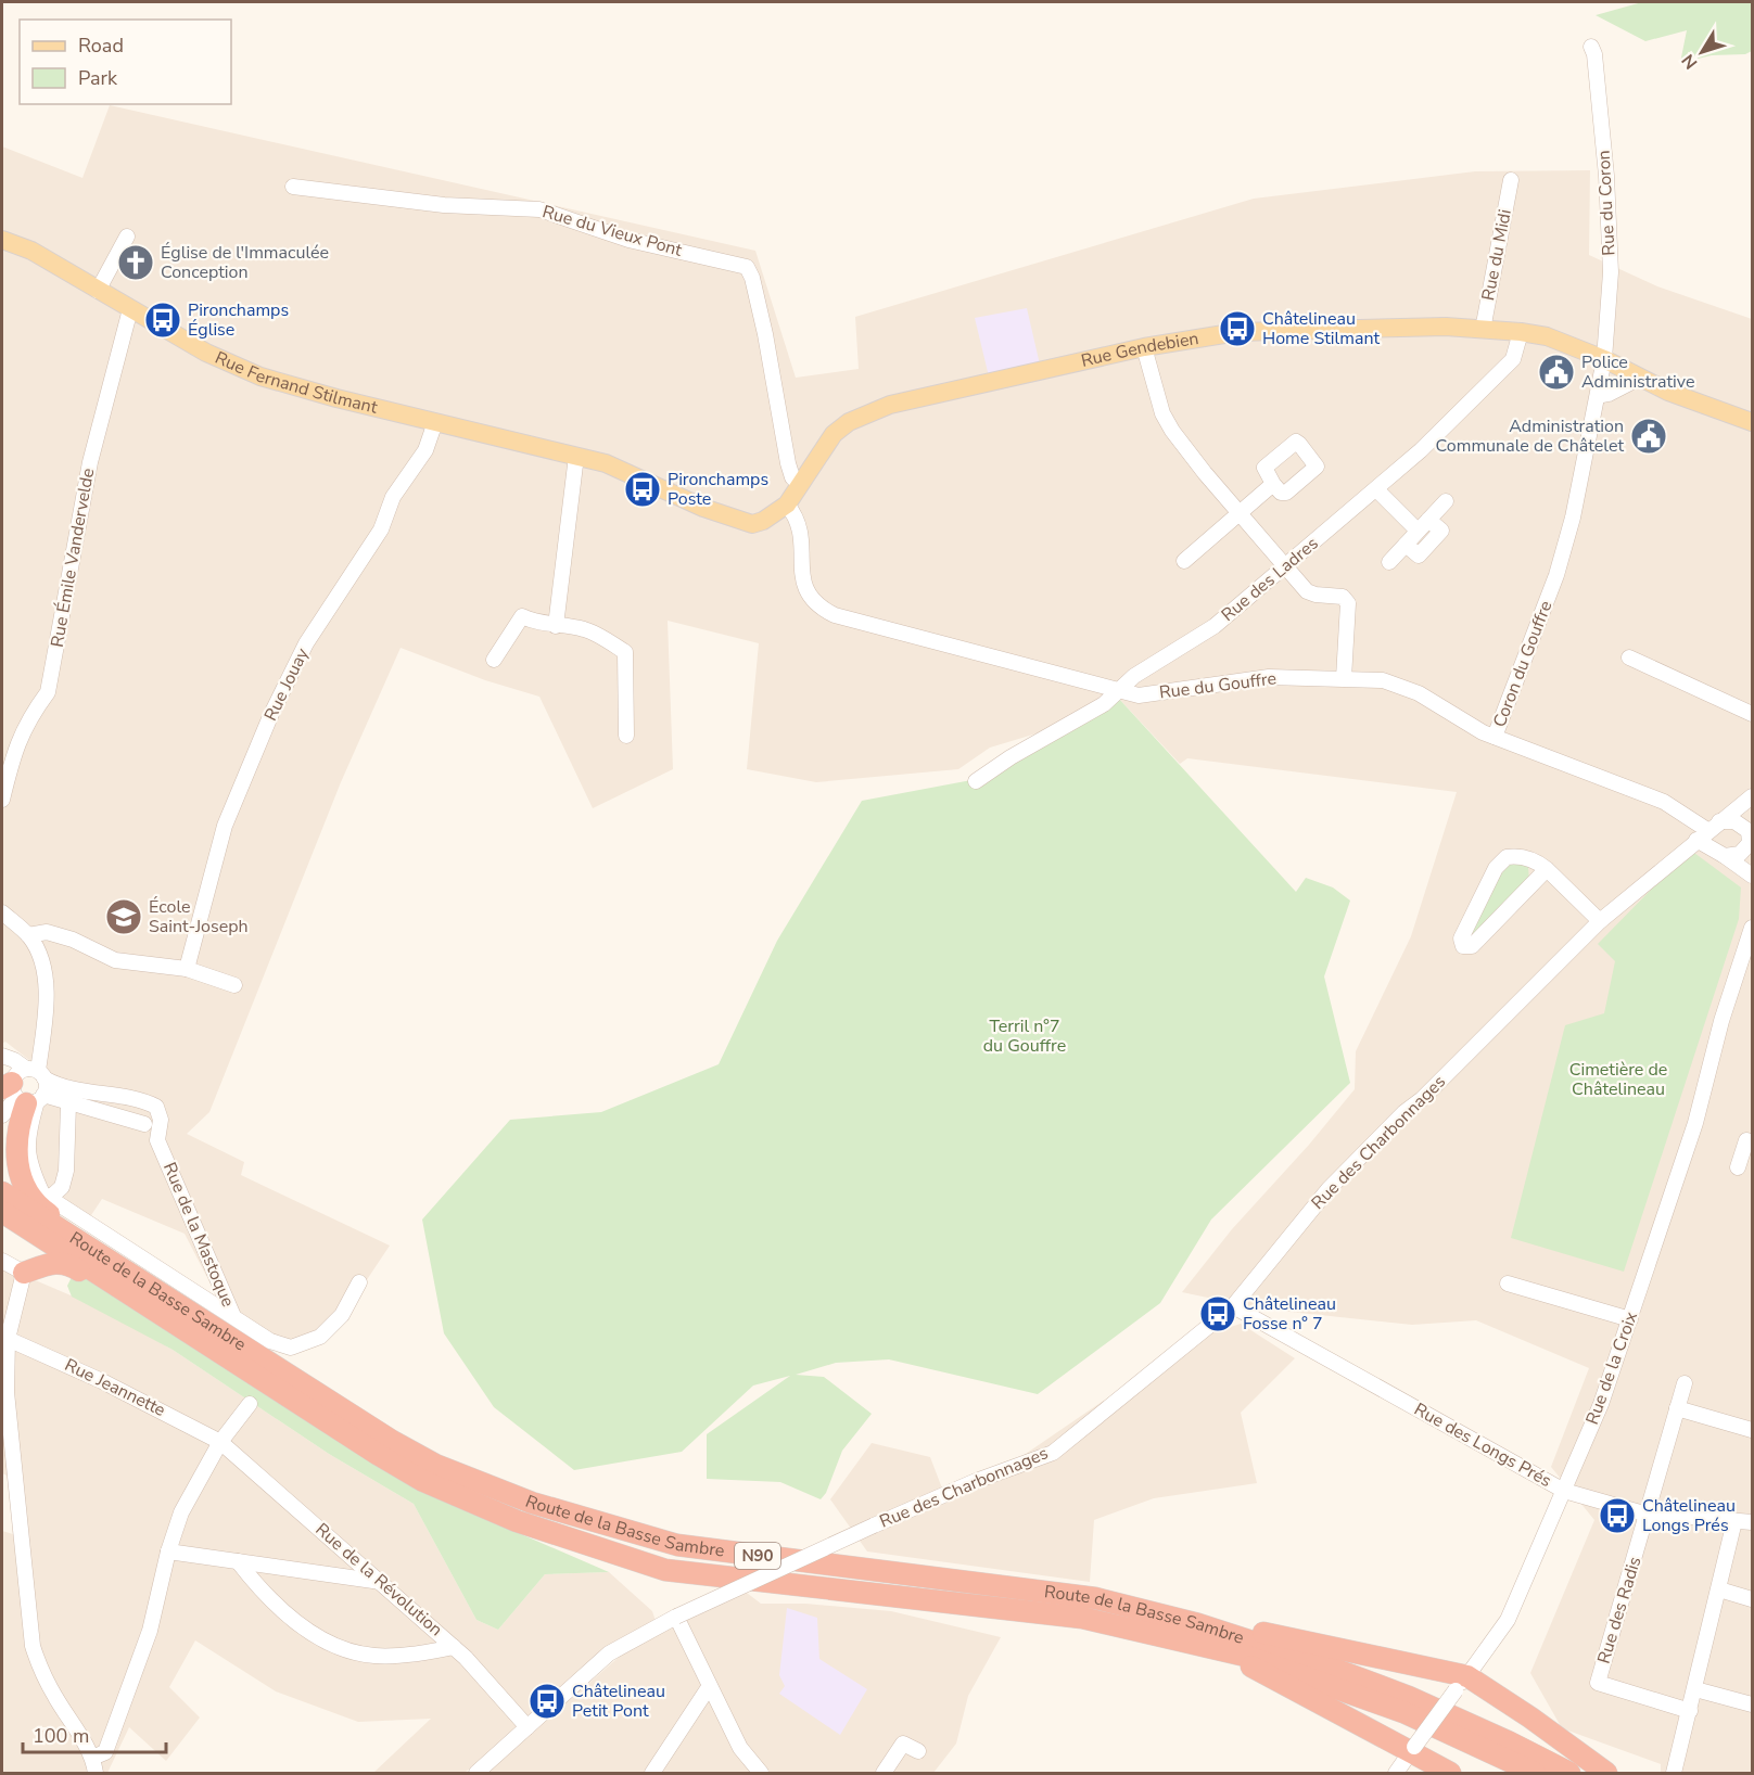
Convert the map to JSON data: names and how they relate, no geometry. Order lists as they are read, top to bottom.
{
  "streets": {
    "highway": ["Route de la Basse Sambre", "N90"],
    "main road": ["Rue Gendebien", "Rue Fernand Stilmant"],
    "street": [
      "Rue du Coron",
      "Rue du Vieux Pont",
      "Rue du Midi",
      "Rue Émile Vandervelde",
      "Rue des Ladres",
      "Coron du Gouffre",
      "Rue Jouay",
      "Rue du Gouffre",
      "Rue des Charbonnages",
      "Rue de la Mastoque",
      "Rue de la Croix",
      "Rue Jeannette",
      "Rue des Longs Prés",
      "Rue de la Révolution",
      "Rue des Radis"
    ]
  },
  "crossings": [
    ["Rue du Coron", "Rue Gendebien"],
    ["Rue du Coron", "Coron du Gouffre"],
    ["Rue du Vieux Pont", "Rue Gendebien"],
    ["Rue du Midi", "Rue Gendebien"],
    ["Rue Gendebien", "Rue des Ladres"],
    ["Rue Gendebien", "Rue du Gouffre"],
    ["Rue Fernand Stilmant", "Rue Émile Vandervelde"],
    ["Rue Fernand Stilmant", "Rue Jouay"],
    ["Rue des Ladres", "Rue du Gouffre"],
    ["Coron du Gouffre", "Rue du Gouffre"],
    ["Rue du Gouffre", "Rue des Charbonnages"],
    ["Rue des Charbonnages", "Rue des Longs Prés"],
    ["Rue des Charbonnages", "Rue de la Révolution"],
    ["Rue de la Croix", "Rue des Longs Prés"],
    ["Rue Jeannette", "Rue de la Révolution"],
    ["Rue des Longs Prés", "Rue des Radis"]
  ],
  "parks": ["Terril n°7 du Gouffre", "Cimetière de Châtelineau"],
  "places": {
    "church": ["Église de l'Immaculée Conception"],
    "bus stop": [
      "Pironchamps Église",
      "Châtelineau Home Stilmant",
      "Pironchamps Poste",
      "Châtelineau Fosse n° 7",
      "Châtelineau Longs Prés",
      "Châtelineau Petit Pont"
    ],
    "public building": ["Police Administrative", "Administration Communale de Châtelet"],
    "school or university": ["École Saint-Joseph"]
  },
  "legend": ["Road", "Park"],
  "scale_bar": "100 m",
  "north": "bottom left"
}
